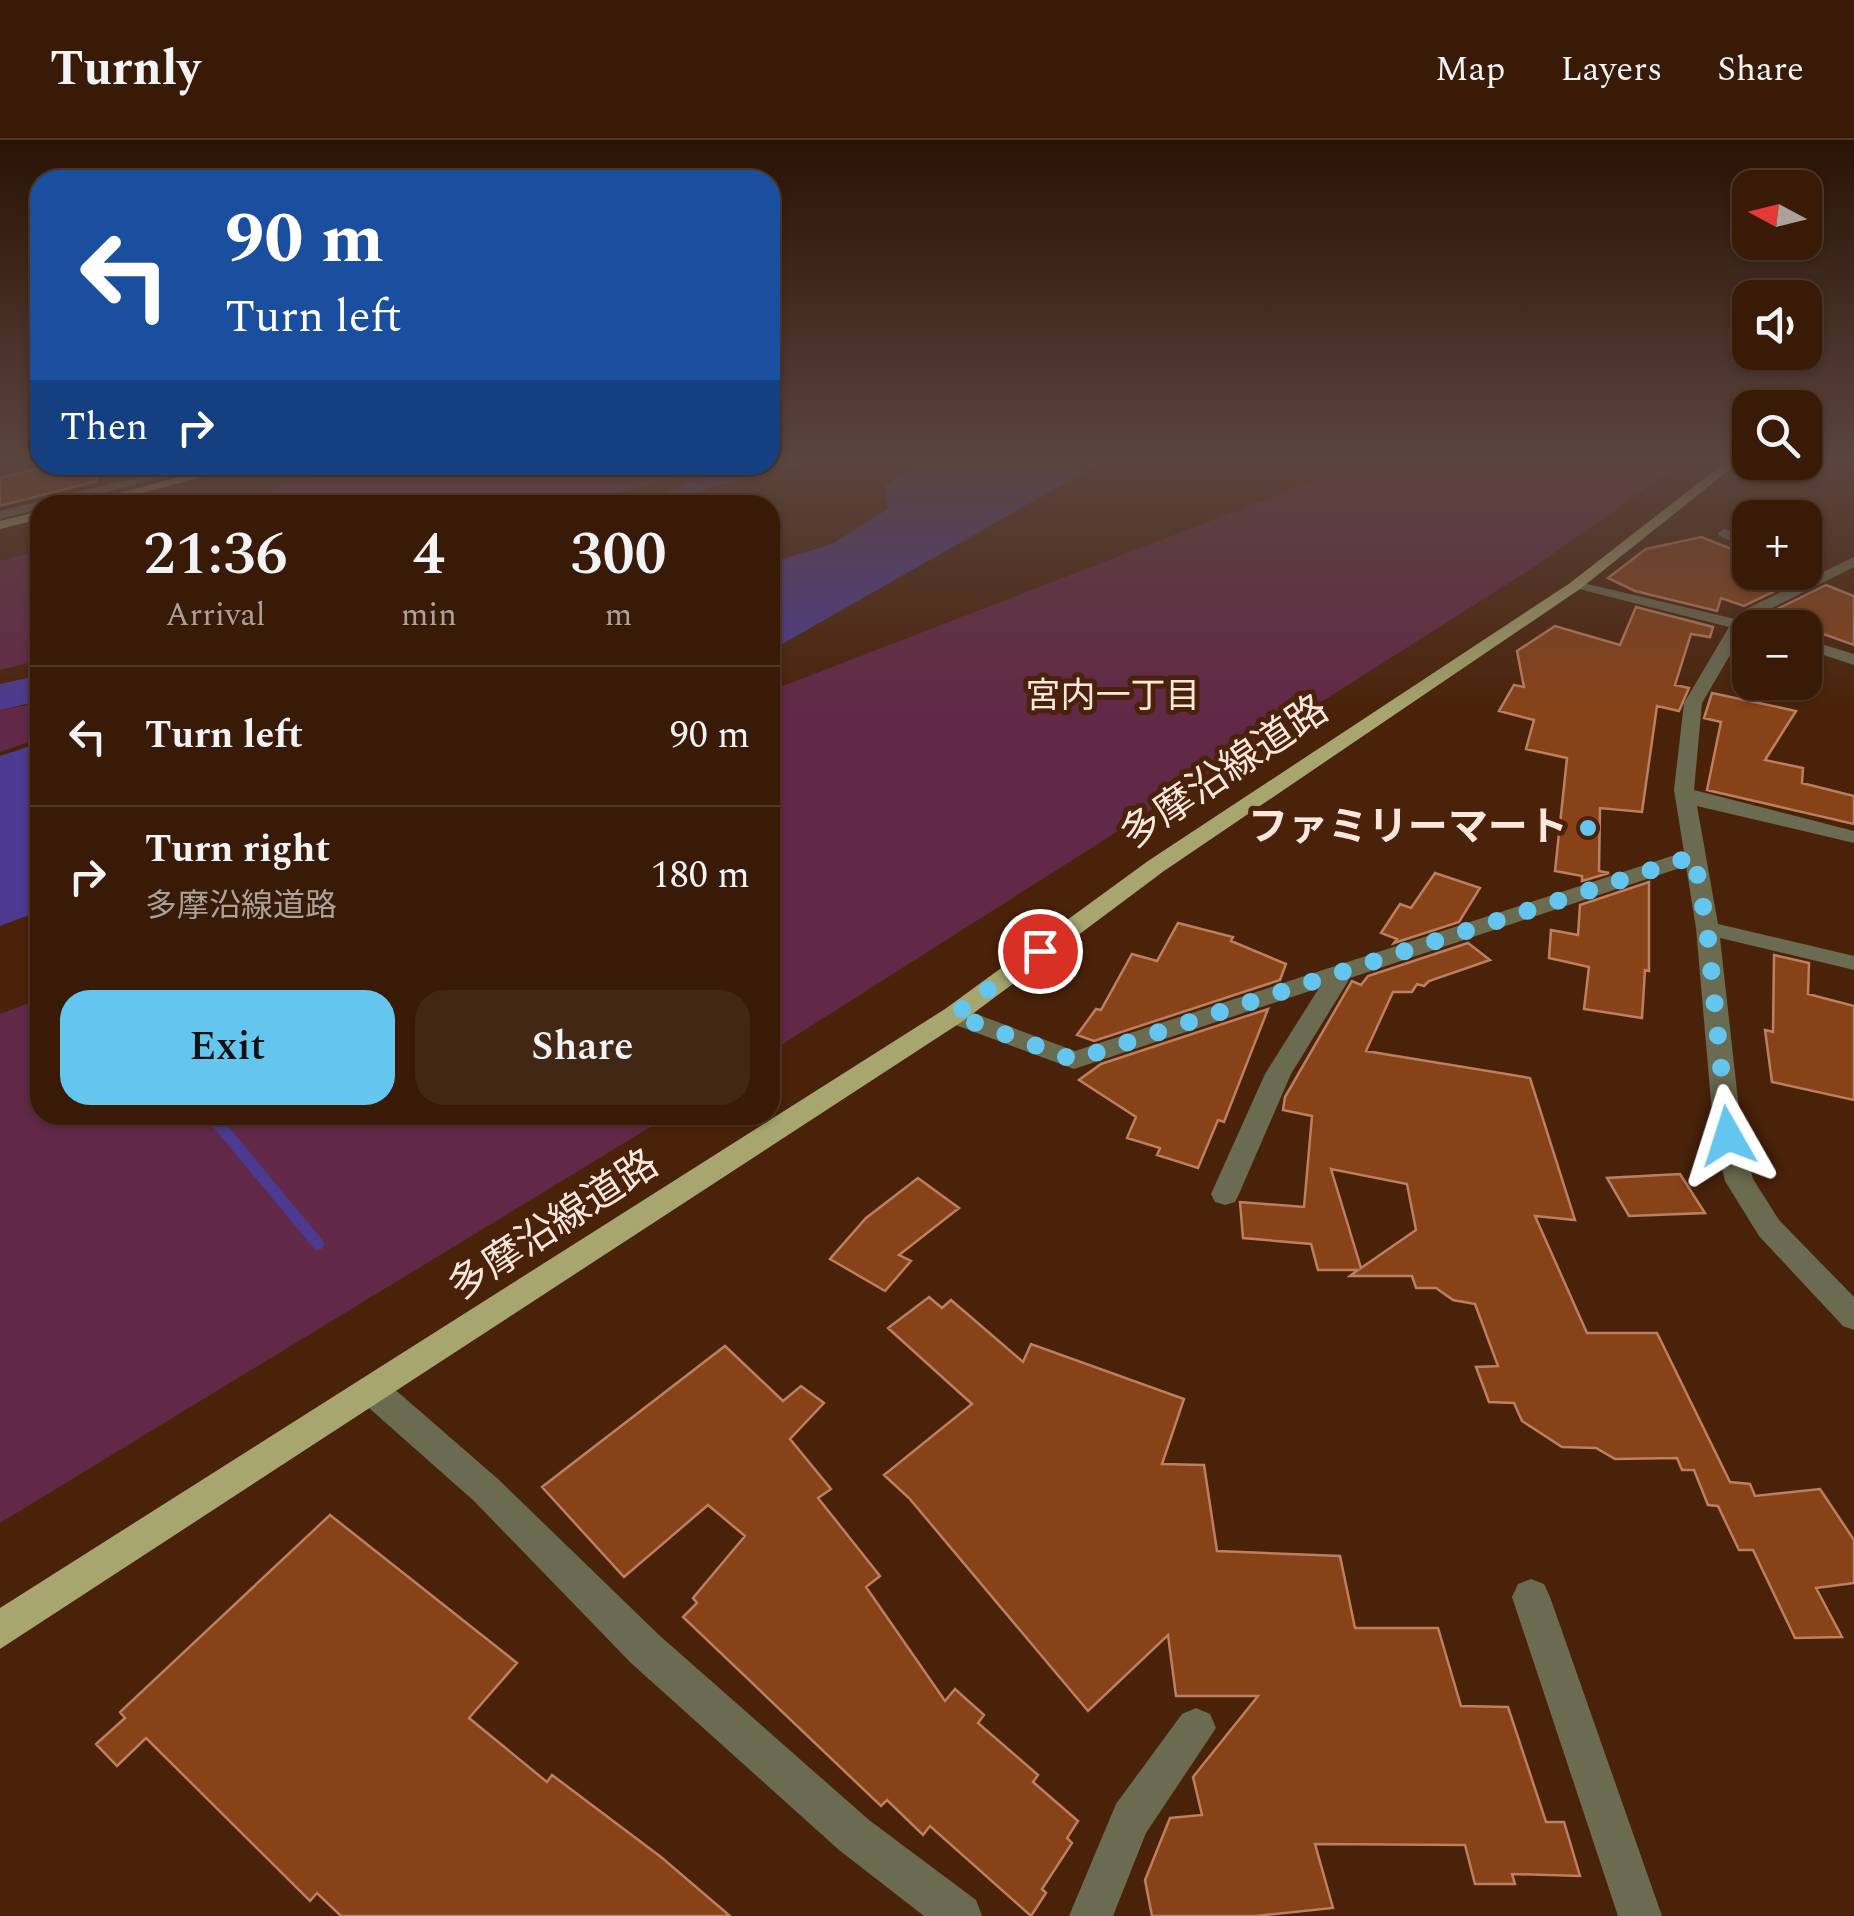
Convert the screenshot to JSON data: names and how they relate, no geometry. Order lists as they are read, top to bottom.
{
  "streets": {
    "main road": ["多摩沿線道路"]
  },
  "districts": ["宮内一丁目"],
  "places": ["ファミリーマート"],
  "north": "left",
  "page": {
    "header": "Turnly",
    "nav": ["Map", "Layers", "Share"],
    "map_buttons": ["+", "−"],
    "turn": ["90 m", "Turn left"],
    "then": "Then",
    "eta": [
      "21:36",
      "Arrival",
      "4",
      "min",
      "300",
      "m"
    ],
    "list": [
      {
        "name": "Turn left",
        "value": "90 m"
      },
      {
        "name": "Turn right",
        "note": "多摩沿線道路",
        "value": "180 m"
      }
    ],
    "buttons": ["Exit", "Share"]
  }
}
